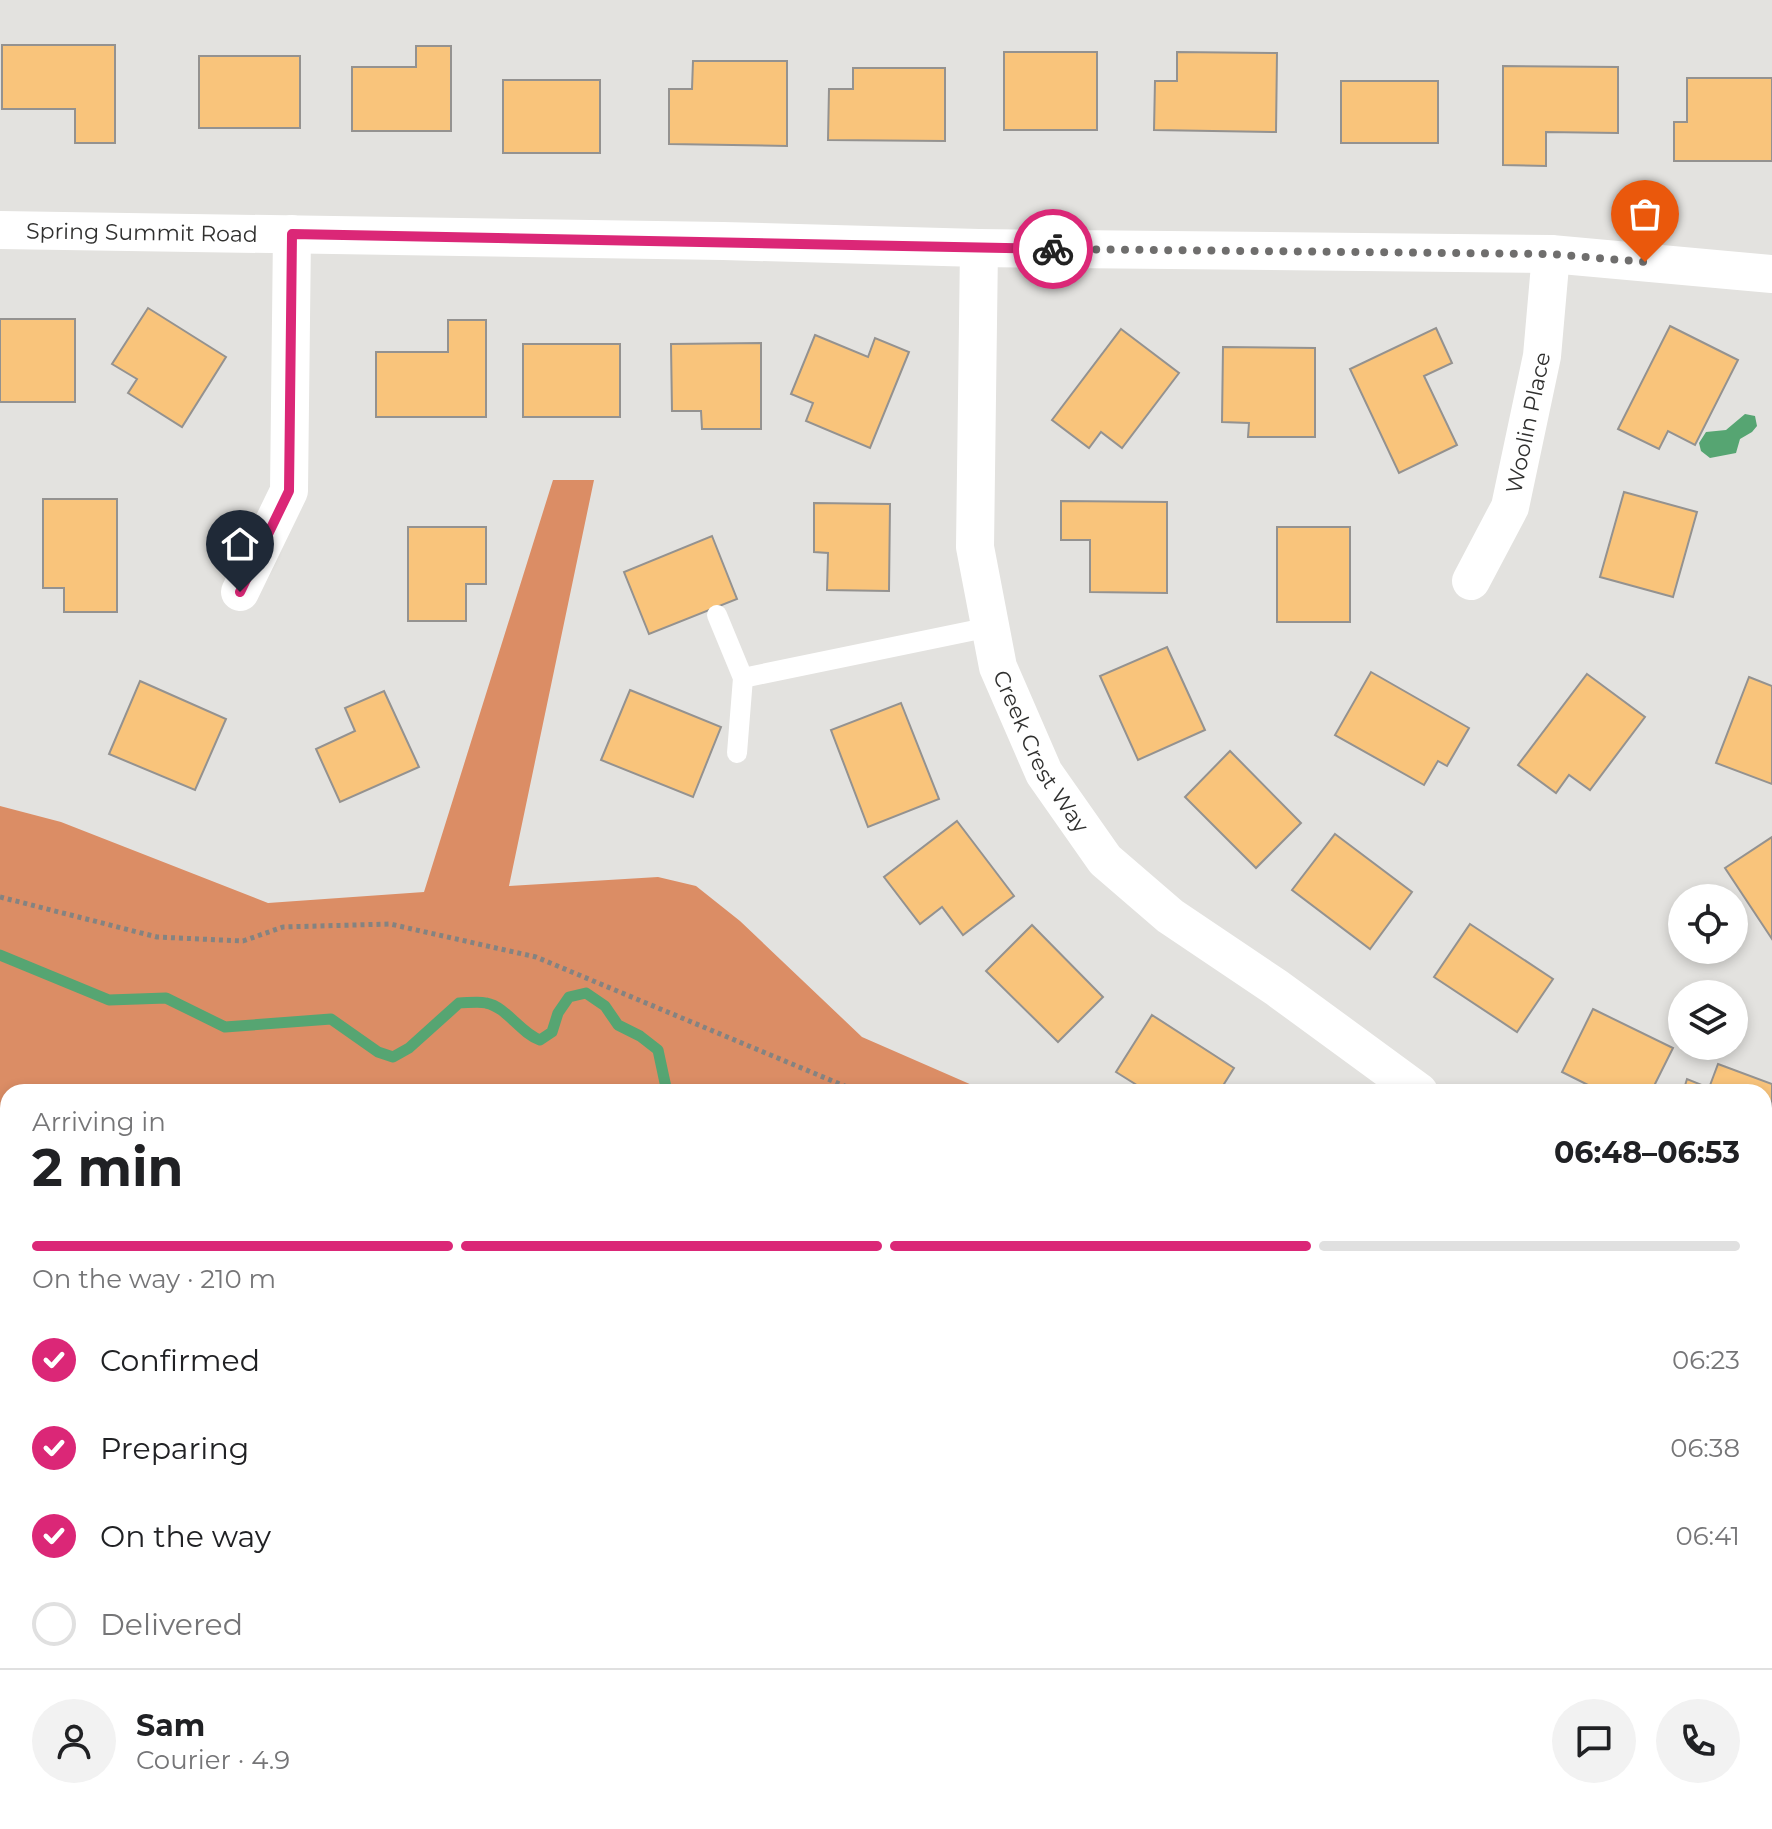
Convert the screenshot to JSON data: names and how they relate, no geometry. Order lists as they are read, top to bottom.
{
  "streets": {
    "street": ["Spring Summit Road", "Woolin Place", "Creek Crest Way"]
  },
  "crossings": [
    ["Spring Summit Road", "Woolin Place"],
    ["Spring Summit Road", "Creek Crest Way"]
  ],
  "page": {
    "heading": ["2 min", "Arriving in", "06:48–06:53"],
    "panel": ["Sam", "Courier · 4.9"],
    "bar": "On the way · 210 m",
    "list": [
      ["Confirmed", "06:23"],
      ["Preparing", "06:38"],
      ["On the way", "06:41"],
      "Delivered"
    ]
  }
}
